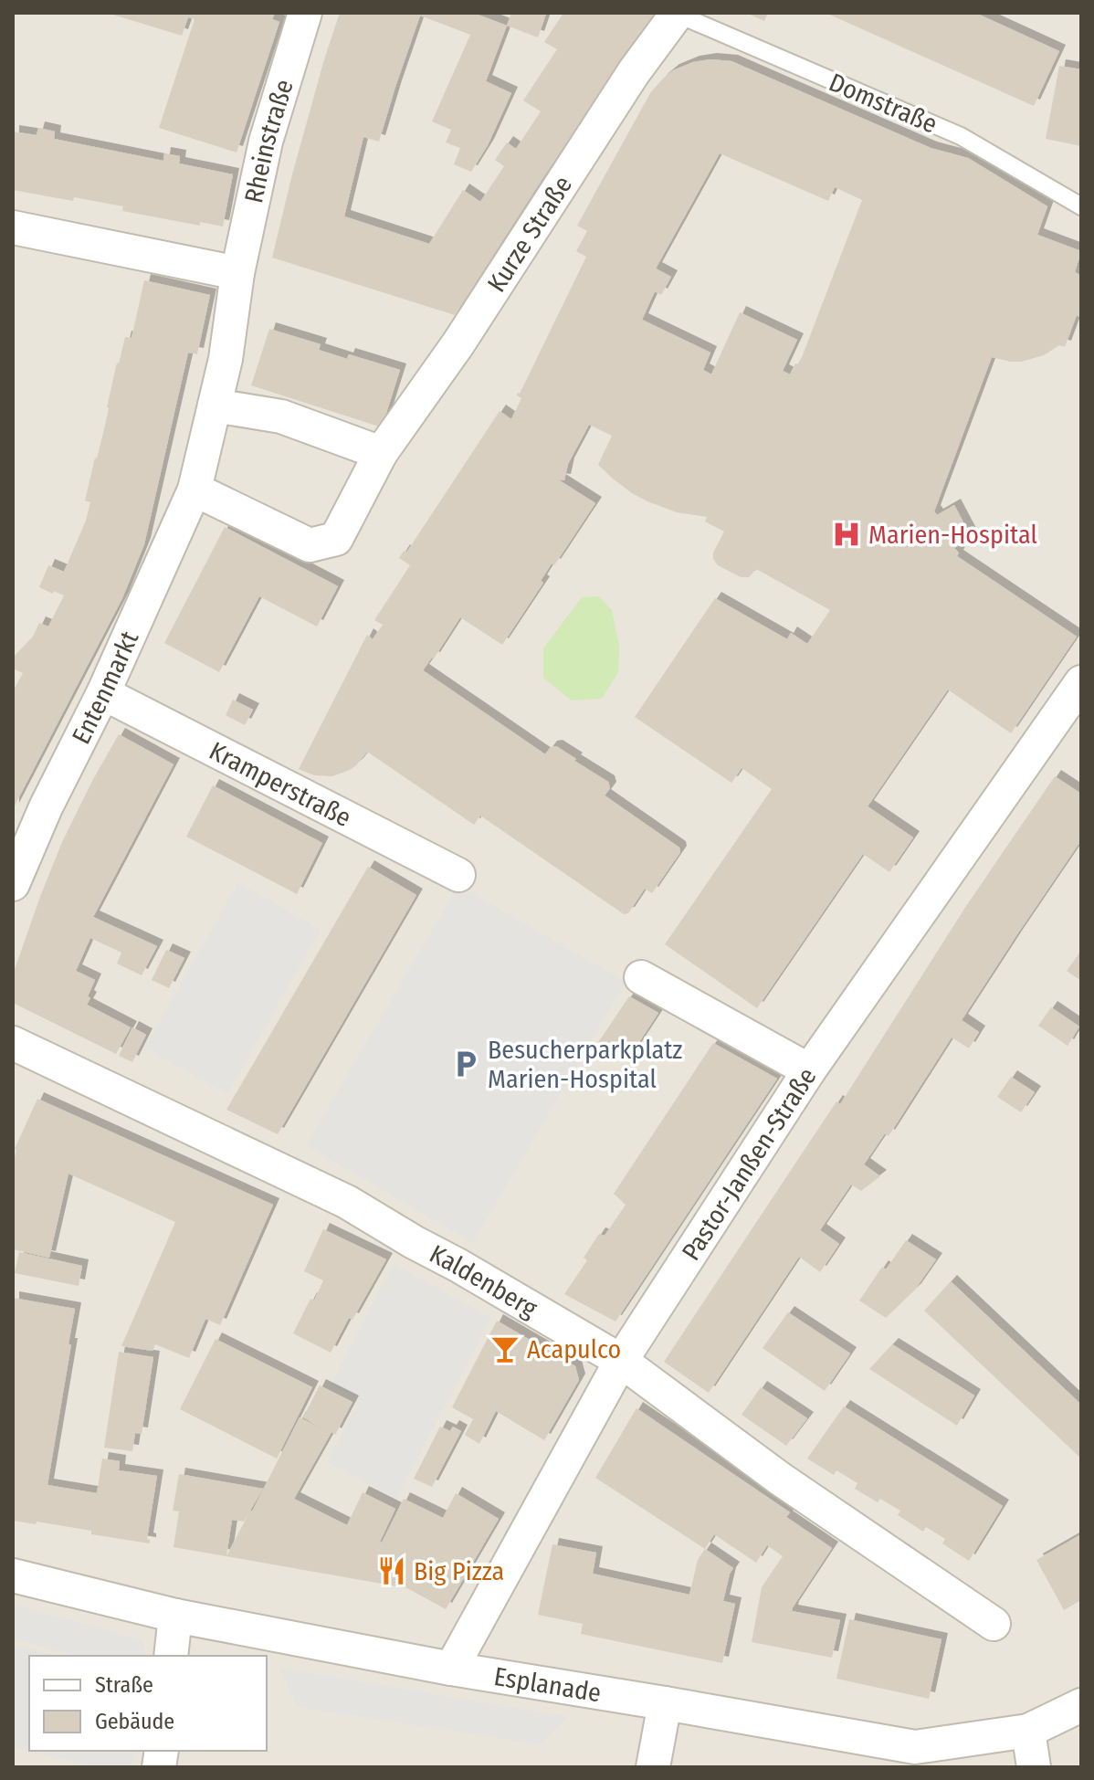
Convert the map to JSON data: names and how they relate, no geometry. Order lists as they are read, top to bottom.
{
  "streets": {
    "street": [
      "Rheinstraße",
      "Kurze Straße",
      "Entenmarkt",
      "Kramperstraße",
      "Pastor-Janßen-Straße",
      "Kaldenberg",
      "Esplanade"
    ],
    "lane": ["Domstraße"]
  },
  "crossings": [
    ["Domstraße", "Kurze Straße"],
    ["Rheinstraße", "Entenmarkt"],
    ["Entenmarkt", "Kramperstraße"],
    ["Pastor-Janßen-Straße", "Kaldenberg"],
    ["Pastor-Janßen-Straße", "Esplanade"]
  ],
  "places": {
    "hospital": ["Marien-Hospital"],
    "parking": ["Besucherparkplatz Marien-Hospital"],
    "bar": ["Acapulco"],
    "restaurant": ["Big Pizza"]
  },
  "legend": ["Straße", "Gebäude"]
}
